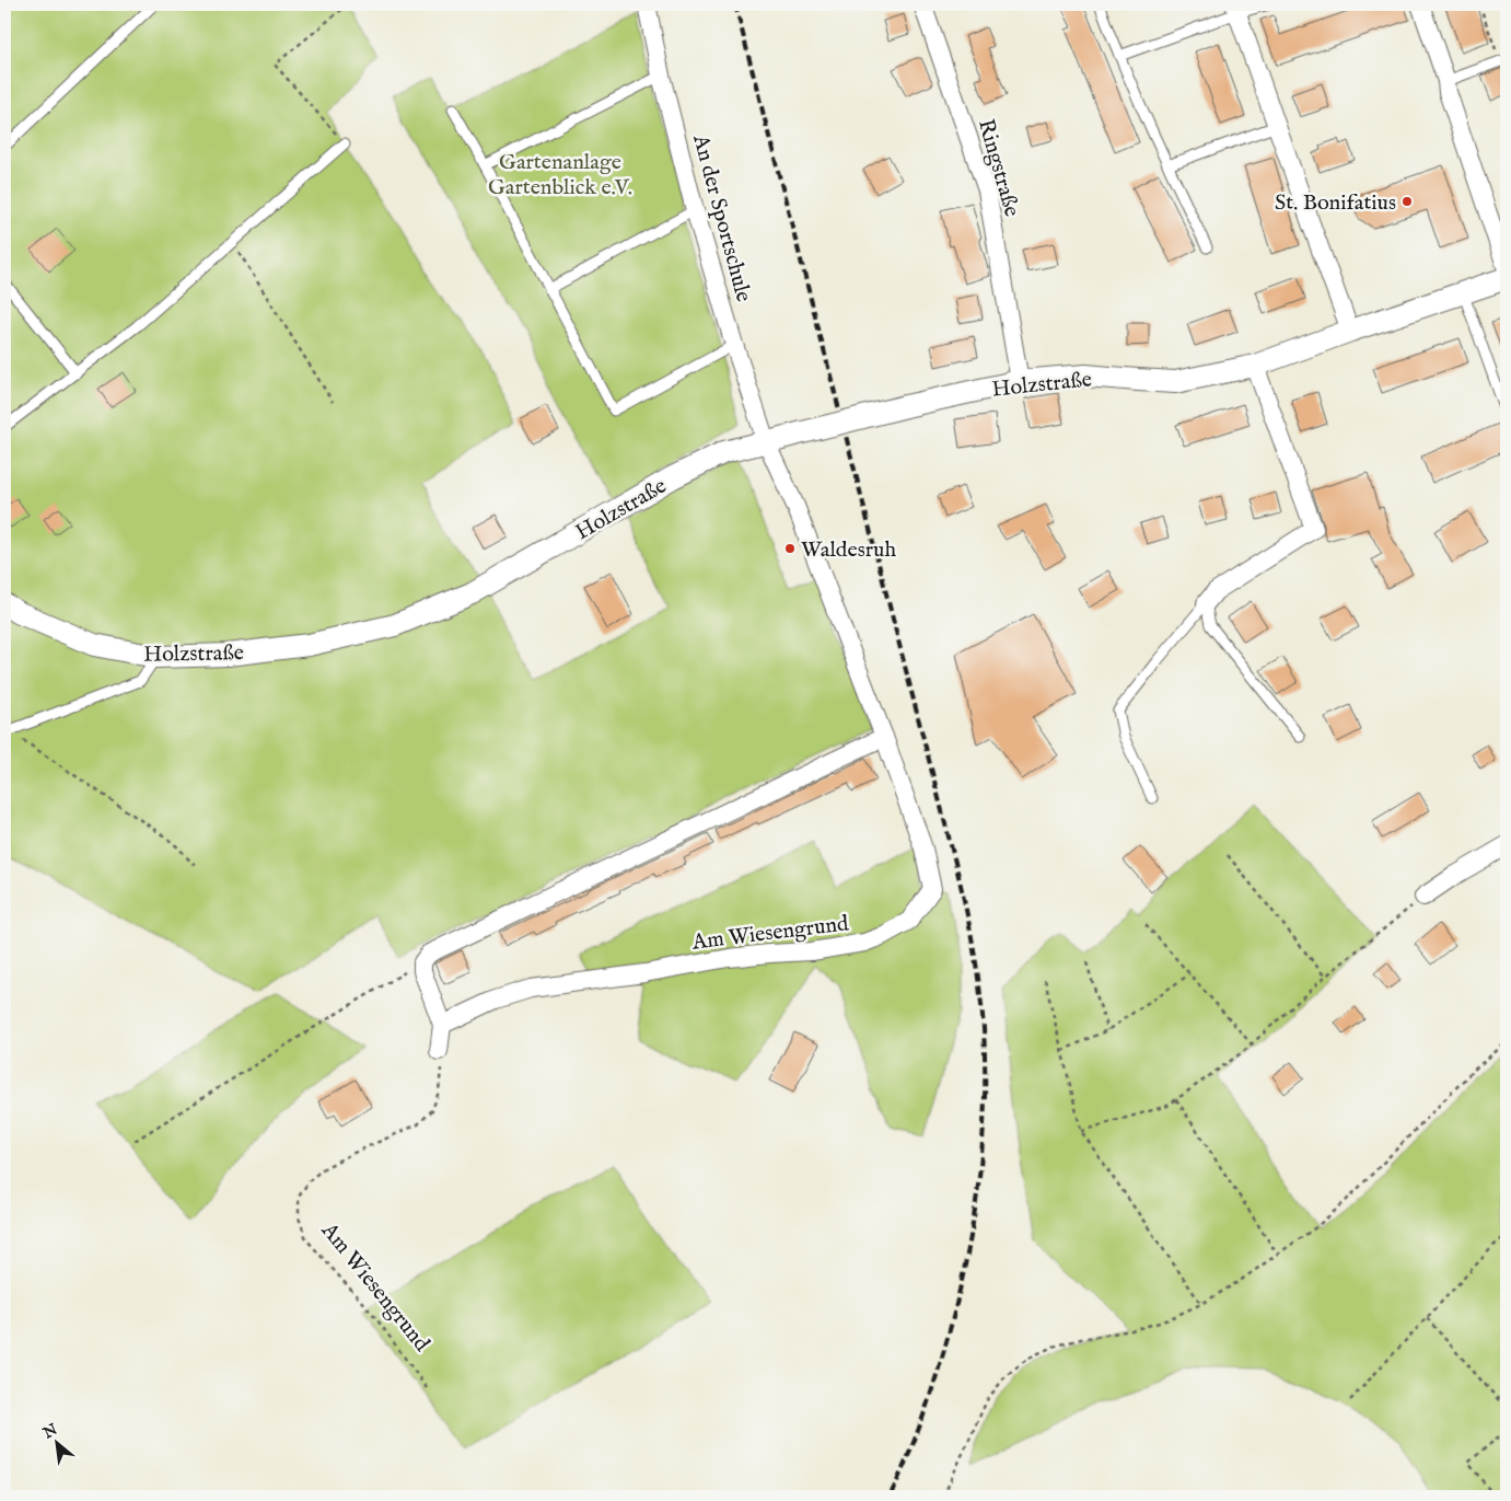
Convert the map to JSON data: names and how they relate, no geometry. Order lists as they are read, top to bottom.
{
  "streets": {
    "street": [
      "Ringstraße",
      "An der Sportschule",
      "Holzstraße",
      "Am Wiesengrund"
    ]
  },
  "crossings": [
    ["Ringstraße", "Holzstraße"],
    ["An der Sportschule", "Holzstraße"],
    ["An der Sportschule", "Am Wiesengrund"],
    ["Holzstraße", "Am Wiesengrund"]
  ],
  "parks": ["Gartenanlage Gartenblick e.V."],
  "places": ["St. Bonifatius", "Waldesruh"],
  "north": "top left"
}
